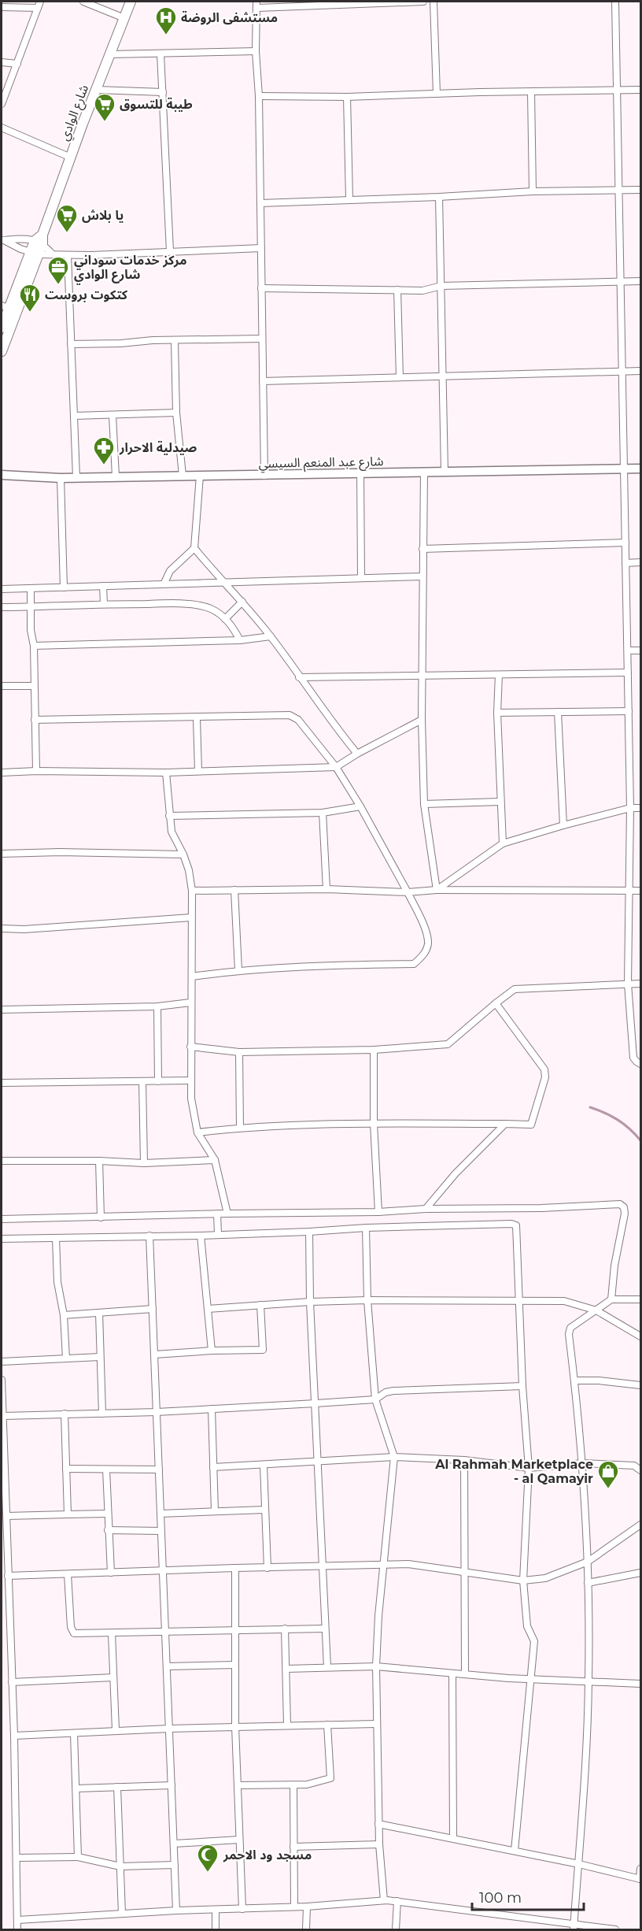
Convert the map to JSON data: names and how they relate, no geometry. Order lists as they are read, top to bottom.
{
  "streets": {
    "main road": ["شارع الوادي"],
    "street": ["شارع عبد المنعم السيسي"]
  },
  "places": {
    "hospital": ["مستشفى الروضة"],
    "supermarket": ["طيبة للتسوق", "يا بلاش"],
    "office": ["مركز خدمات سوداني شارع الوادي"],
    "restaurant": ["كتكوت بروست"],
    "pharmacy": ["صيدلية الاحرار"],
    "shop": ["Al Rahmah Marketplace - al Qamayir"],
    "mosque": ["مسجد ود الاحمر"]
  },
  "scale_bar": "100 m"
}
